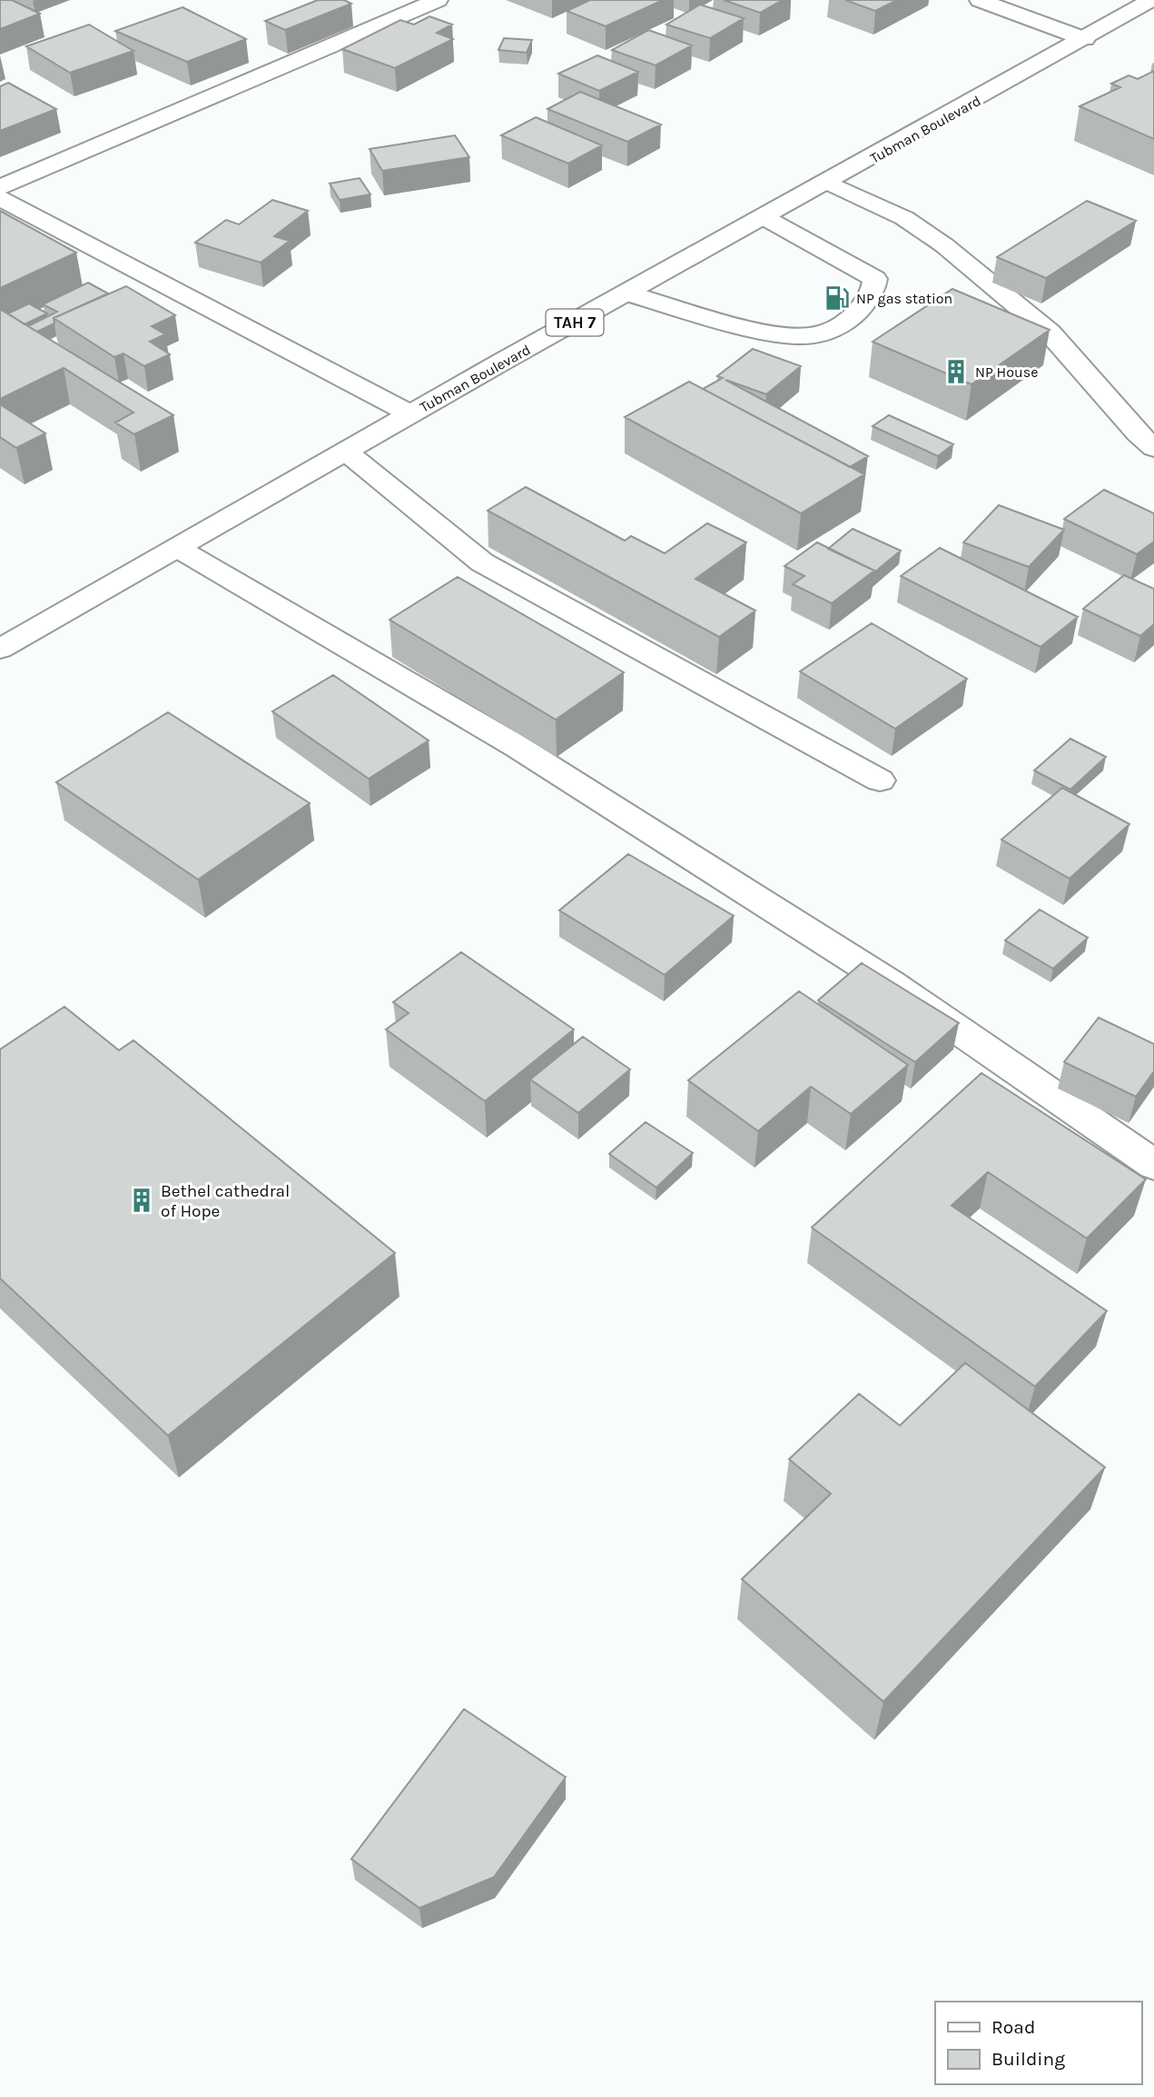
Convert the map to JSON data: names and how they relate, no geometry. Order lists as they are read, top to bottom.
{
  "streets": {
    "main road": ["Tubman Boulevard", "TAH 7"]
  },
  "places": {
    "fuel station": ["NP gas station"],
    "building": ["NP House", "Bethel cathedral of Hope"]
  },
  "legend": ["Road", "Building"]
}
